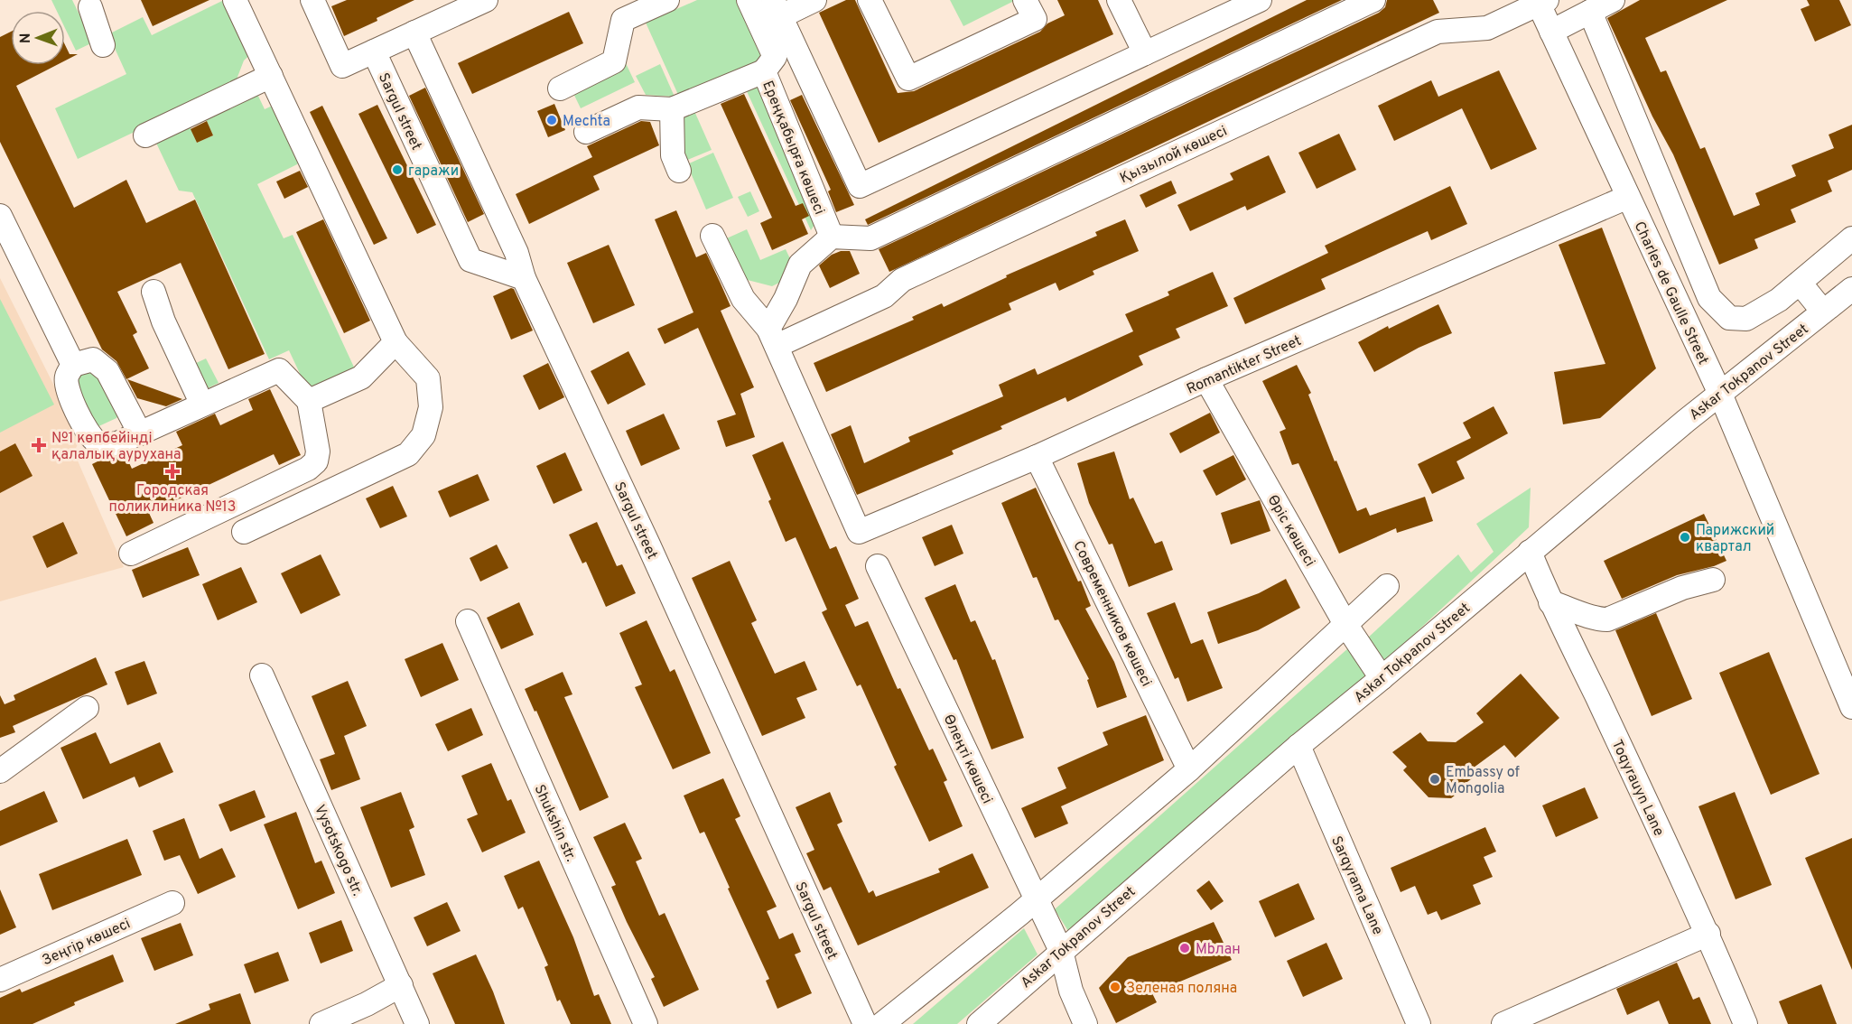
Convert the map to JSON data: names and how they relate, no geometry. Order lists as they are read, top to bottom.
{
  "streets": {
    "street": [
      "Sargul street",
      "Ереңқабырға көшесі",
      "Қызылой көшесі",
      "Charles de Gaulle Street",
      "Romantikter Street",
      "Askar Tokpanov Street",
      "Өріс көшесі",
      "Современников көшесі",
      "Өлеңті көшесі",
      "Toqyrauyn Lane",
      "Shukshin str.",
      "Vysotskogo str.",
      "Sarqyrama Lane",
      "Зеңгір көшесі"
    ]
  },
  "crossings": [
    ["Қызылой көшесі", "Charles de Gaulle Street"],
    ["Қызылой көшесі", "Romantikter Street"],
    ["Charles de Gaulle Street", "Romantikter Street"],
    ["Charles de Gaulle Street", "Askar Tokpanov Street"],
    ["Romantikter Street", "Өріс көшесі"],
    ["Romantikter Street", "Современников көшесі"],
    ["Askar Tokpanov Street", "Өріс көшесі"],
    ["Askar Tokpanov Street", "Өлеңті көшесі"],
    ["Askar Tokpanov Street", "Toqyrauyn Lane"],
    ["Askar Tokpanov Street", "Sarqyrama Lane"]
  ],
  "places": {
    "other": [
      "Mechta",
      "гаражи",
      "Парижский квартал",
      "Embassy of Mongolia",
      "Мbлан",
      "Зеленая поляна"
    ],
    "health": ["№1 көпбейінді қалалық аурухана", "Городская поликлиника №13"]
  },
  "north": "left"
}
